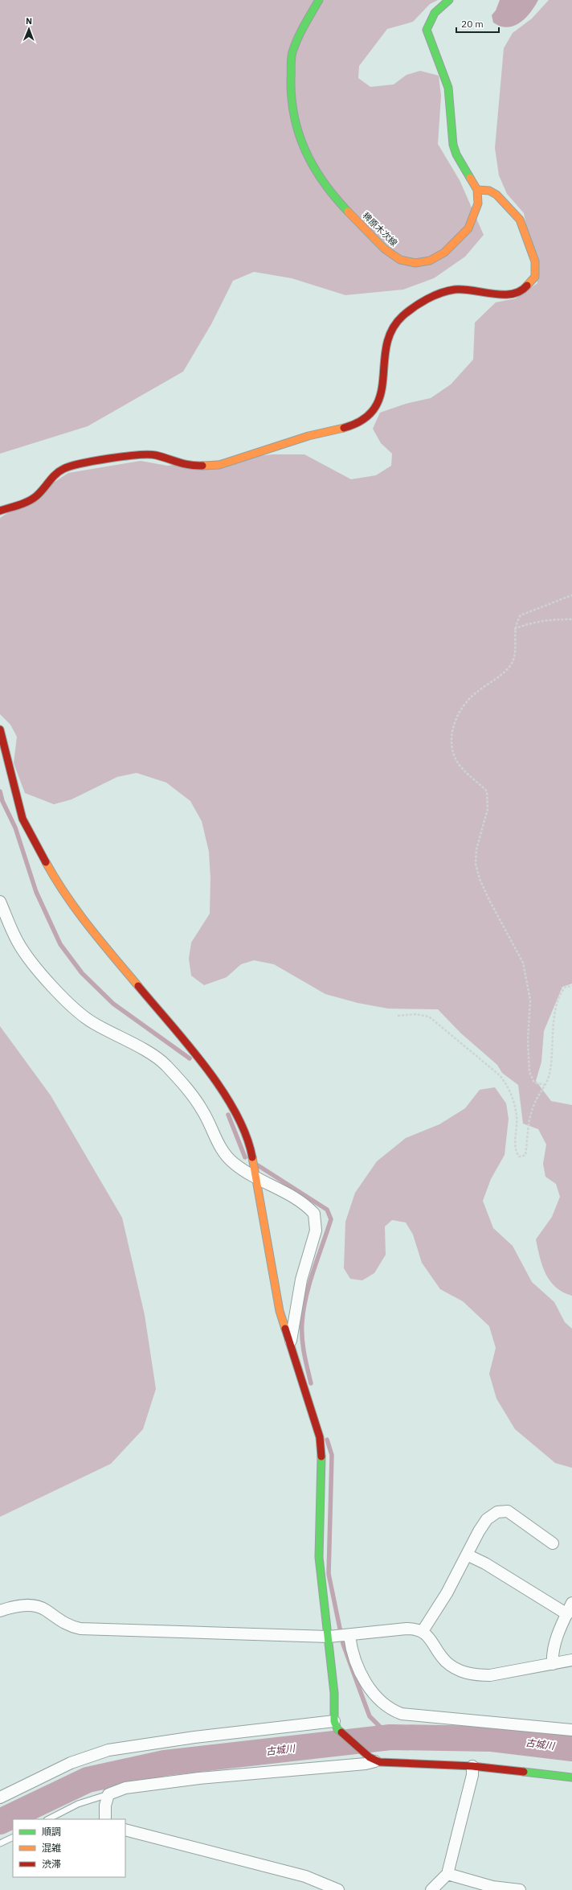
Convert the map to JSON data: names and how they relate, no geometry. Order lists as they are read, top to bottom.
{
  "streets": {
    "street": ["稗原木次線"]
  },
  "water": ["古城川"],
  "legend": ["順調", "混雑", "渋滞"],
  "scale_bar": "20 m",
  "north": "top"
}
